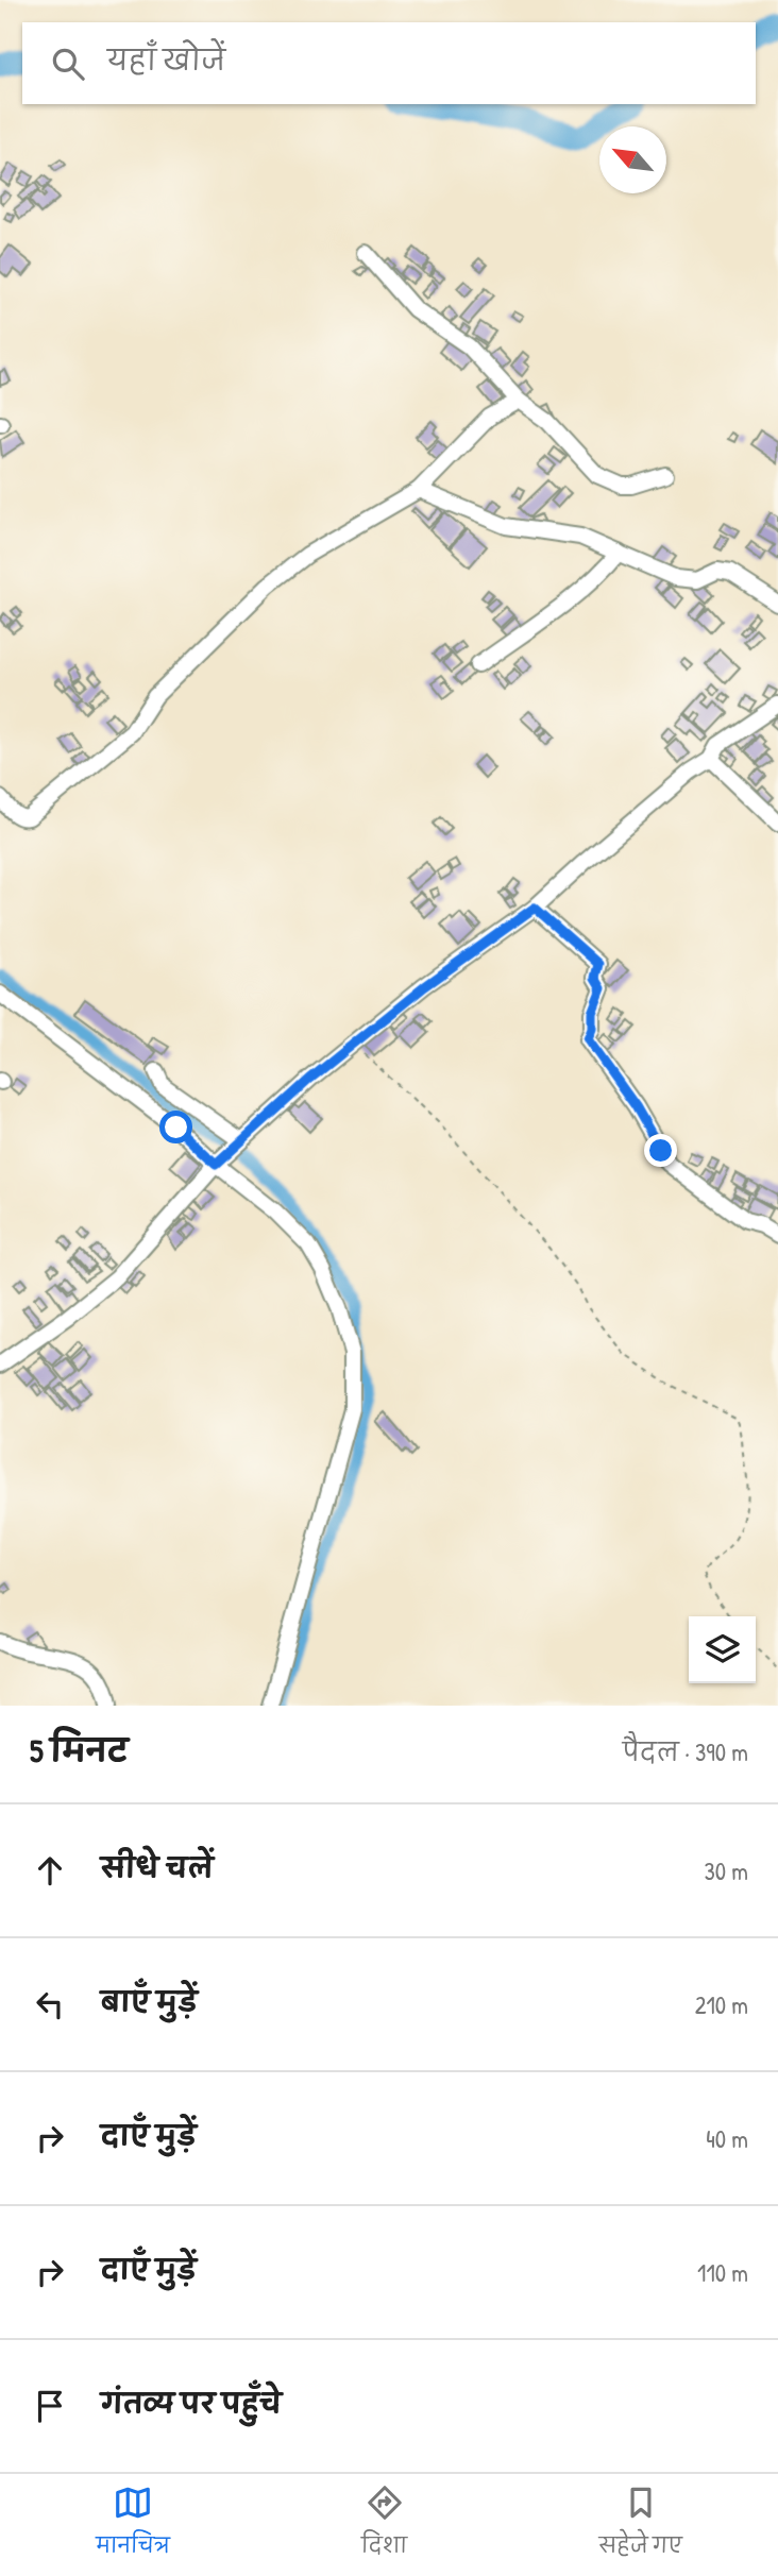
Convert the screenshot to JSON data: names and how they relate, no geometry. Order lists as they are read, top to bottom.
{
  "north": "top left",
  "page": {
    "search": "यहाँ खोजें",
    "heading": ["5 मिनट", "पैदल · 390 m"],
    "list": [
      ["सीधे चलें", "30 m"],
      ["बाएँ मुड़ें", "210 m"],
      ["दाएँ मुड़ें", "40 m"],
      ["दाएँ मुड़ें", "110 m"],
      "गंतव्य पर पहुँचे"
    ],
    "nav": ["मानचित्र", "दिशा", "सहेजे गए"]
  }
}
